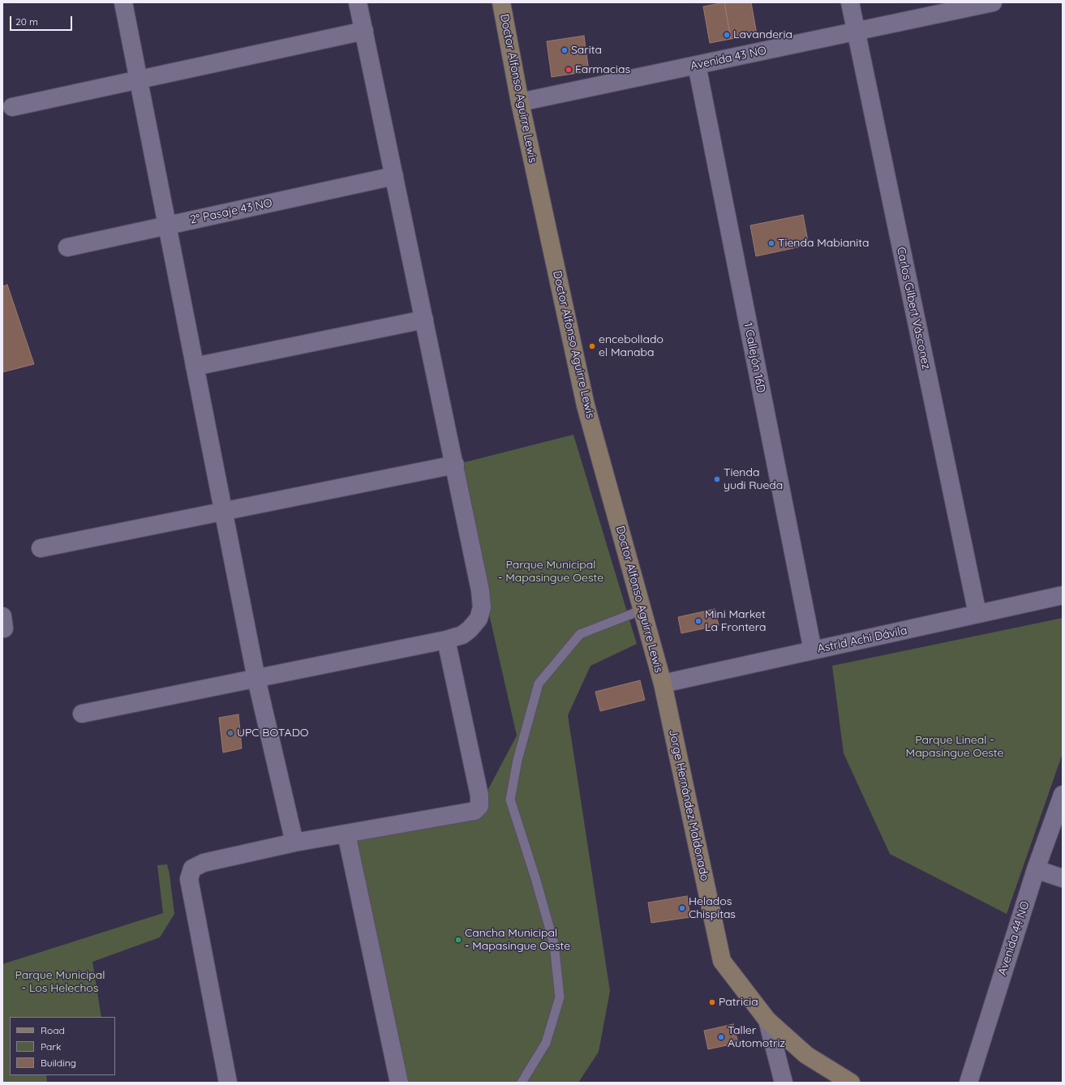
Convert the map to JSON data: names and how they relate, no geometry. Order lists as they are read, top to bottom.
{
  "streets": {
    "street": [
      "Avenida 43 NO",
      "Doctor Alfonso Aguirre Lewis",
      "2° Pasaje 43 NO",
      "Carlos Gilbert Vásconez",
      "1 Callejón 16D",
      "Astrid Achi Dávila",
      "Jorge Hernández Maldonado",
      "Avenida 44 NO"
    ]
  },
  "crossings": [
    ["Avenida 43 NO", "Doctor Alfonso Aguirre Lewis"],
    ["Avenida 43 NO", "Carlos Gilbert Vásconez"],
    ["Avenida 43 NO", "1 Callejón 16D"],
    ["Doctor Alfonso Aguirre Lewis", "Astrid Achi Dávila"],
    ["Doctor Alfonso Aguirre Lewis", "Jorge Hernández Maldonado"],
    ["Carlos Gilbert Vásconez", "Astrid Achi Dávila"],
    ["1 Callejón 16D", "Astrid Achi Dávila"],
    ["Astrid Achi Dávila", "Jorge Hernández Maldonado"]
  ],
  "parks": ["Parque Municipal - Mapasingue Oeste", "Parque Lineal - Mapasingue Oeste", "Parque Municipal - Los Helechos"],
  "places": [
    "Lavanderia",
    "Sarita",
    "Farmacias",
    "Tienda Mabianita",
    "encebollado el Manaba",
    "Tienda yudi Rueda",
    "Mini Market La Frontera",
    "UPC BOTADO",
    "Helados Chispitas",
    "Cancha Municipal - Mapasingue Oeste",
    "Patricia",
    "Taller Automotriz"
  ],
  "legend": ["Road", "Park", "Building"],
  "scale_bar": "20 m"
}
